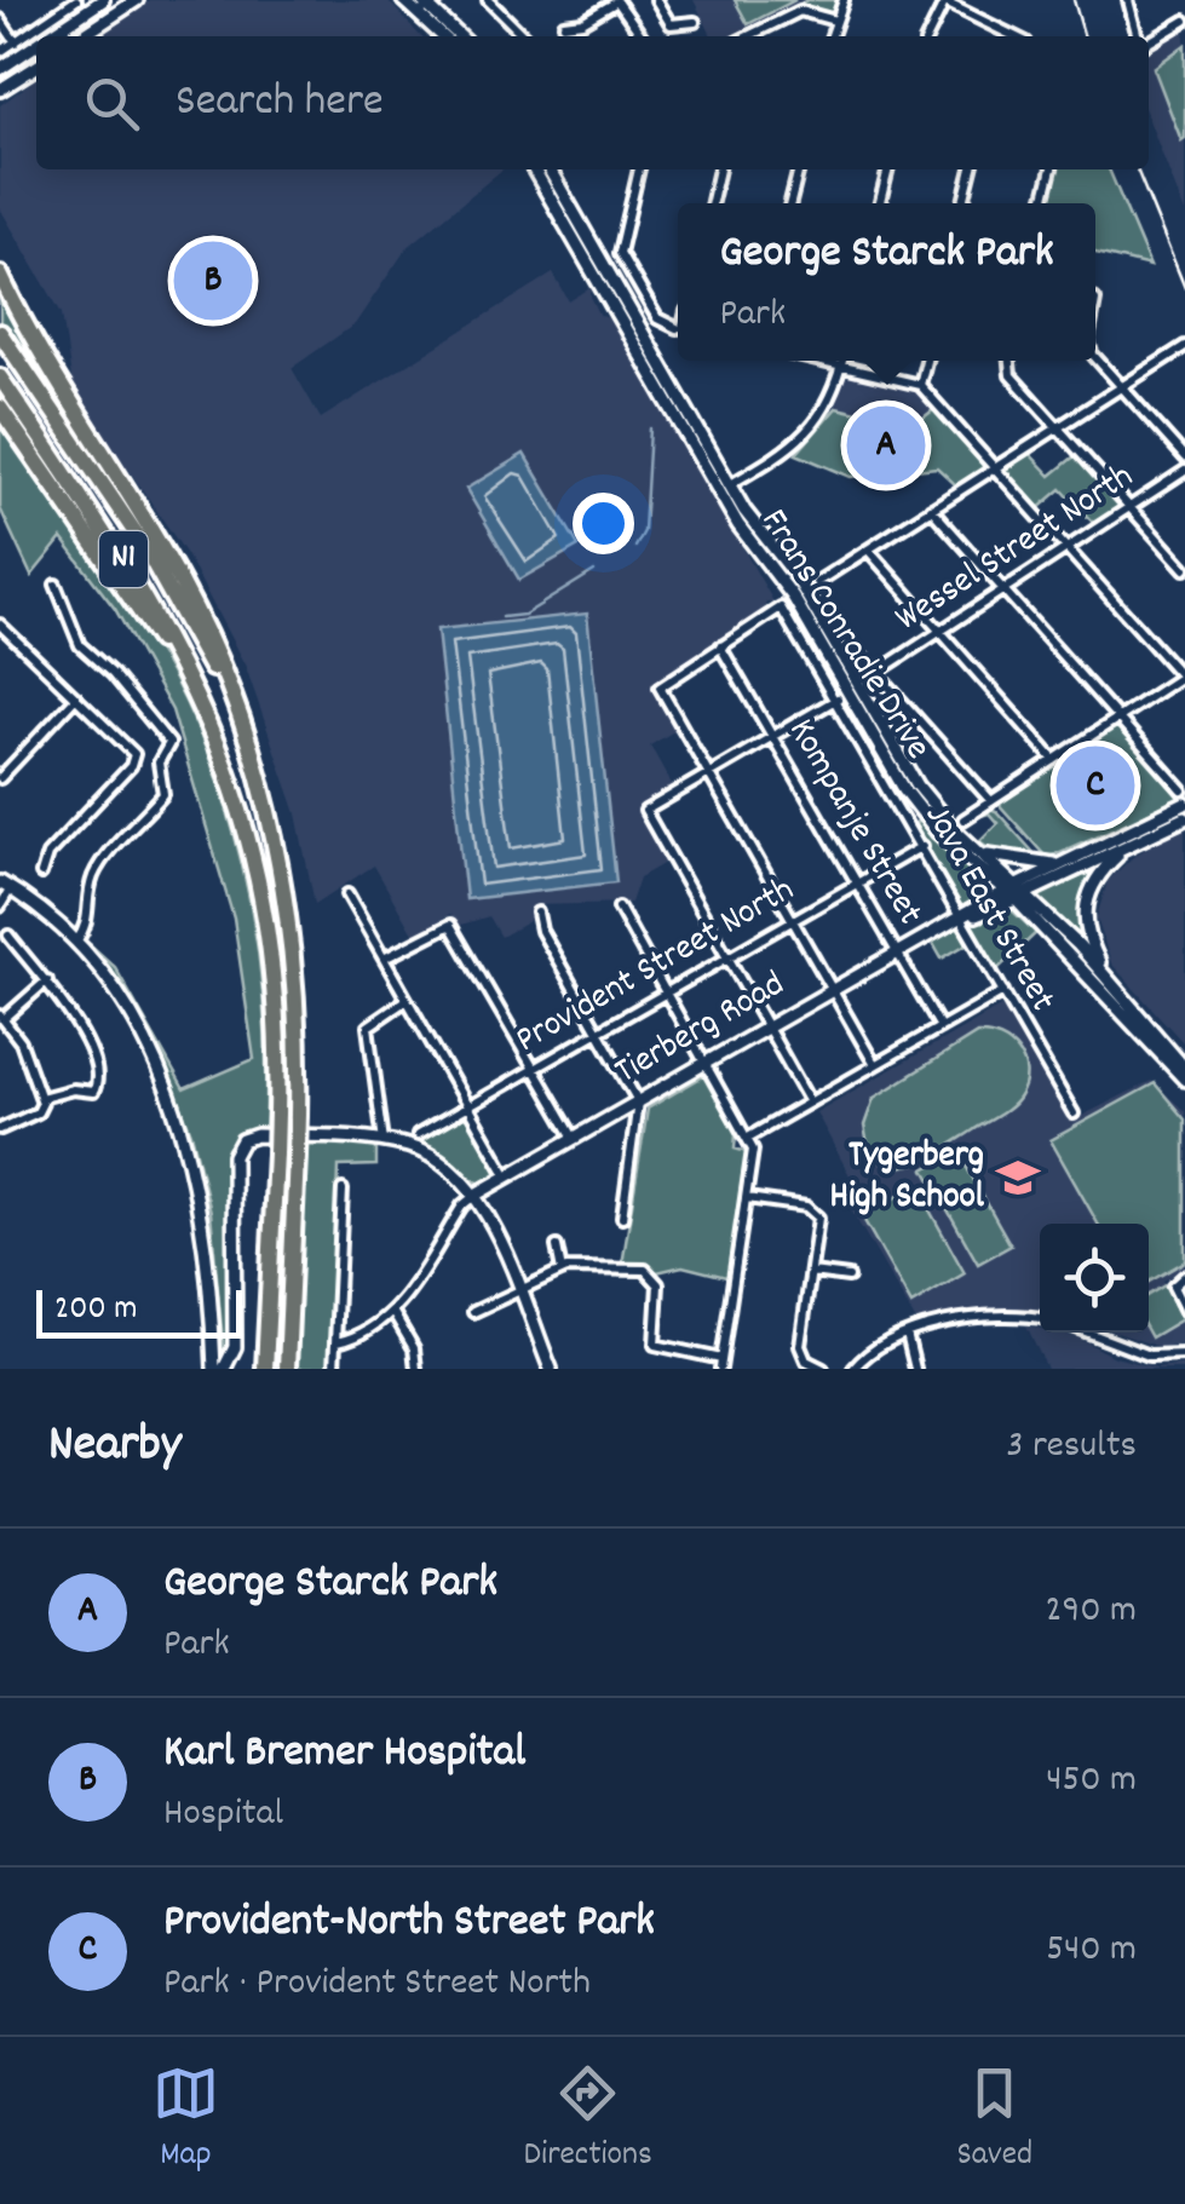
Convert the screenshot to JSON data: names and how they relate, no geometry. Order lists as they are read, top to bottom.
{
  "streets": {
    "highway": ["N1"],
    "main road": ["Frans Conradie Drive", "Tierberg Road"],
    "street": [
      "Wessel Street North",
      "Kompanje Street",
      "Java East Street",
      "Provident Street North"
    ]
  },
  "crossings": [
    ["Frans Conradie Drive", "Tierberg Road"],
    ["Kompanje Street", "Java East Street"],
    ["Kompanje Street", "Provident Street North"],
    ["Kompanje Street", "Tierberg Road"],
    ["Java East Street", "Provident Street North"],
    ["Java East Street", "Tierberg Road"]
  ],
  "places": {
    "school or university": ["Tygerberg High School"]
  },
  "scale_bar": "200 m",
  "page": {
    "search": "Search here",
    "popup": ["George Starck Park", "Park"],
    "pins": ["B", "A", "C"],
    "scale": "200 m",
    "heading": ["Nearby", "3 results"],
    "list": [
      {
        "mark": "A",
        "name": "George Starck Park",
        "note": "Park",
        "value": "290 m"
      },
      {
        "mark": "B",
        "name": "Karl Bremer Hospital",
        "note": "Hospital",
        "value": "450 m"
      },
      {
        "mark": "C",
        "name": "Provident-North Street Park",
        "note": "Park · Provident Street North",
        "value": "540 m"
      }
    ],
    "nav": ["Map", "Directions", "Saved"]
  }
}
